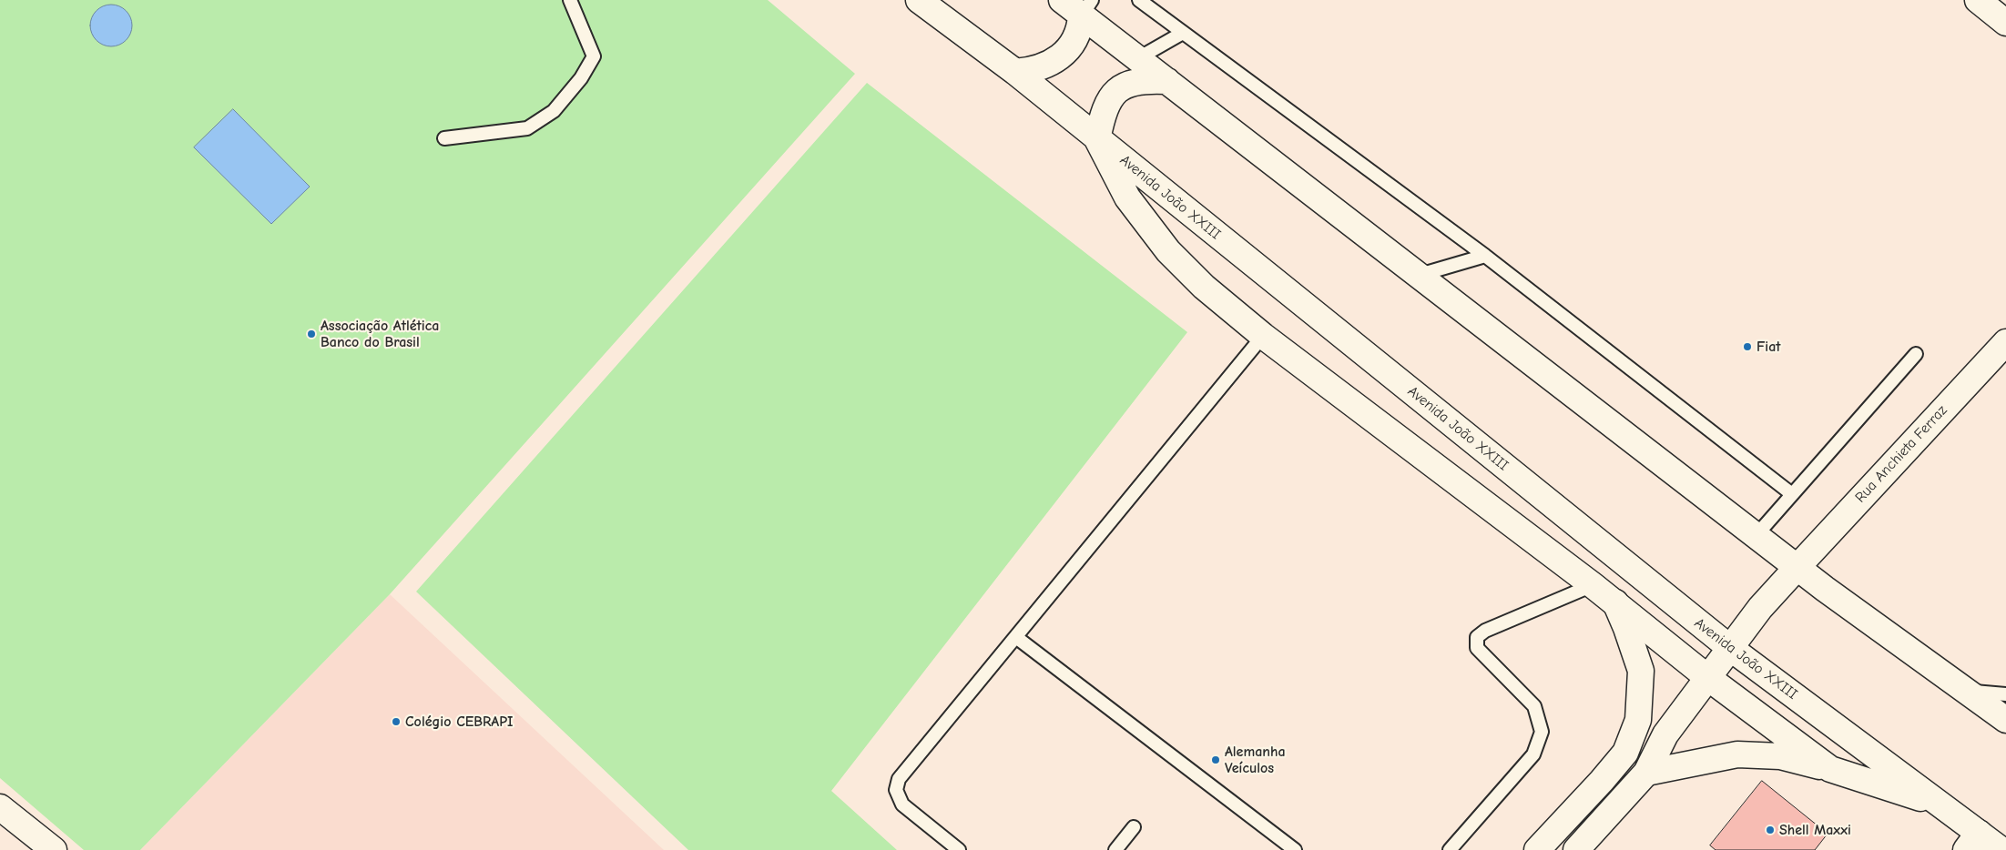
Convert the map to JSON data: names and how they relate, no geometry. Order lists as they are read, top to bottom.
{
  "streets": {
    "main road": ["Avenida João XXIII", "Rua Anchieta Ferraz"]
  },
  "crossings": [
    ["Avenida João XXIII", "Rua Anchieta Ferraz"]
  ],
  "places": [
    "Associação Atlética Banco do Brasil",
    "Fiat",
    "Colégio CEBRAPI",
    "Alemanha Veículos",
    "Shell Maxxi"
  ]
}
